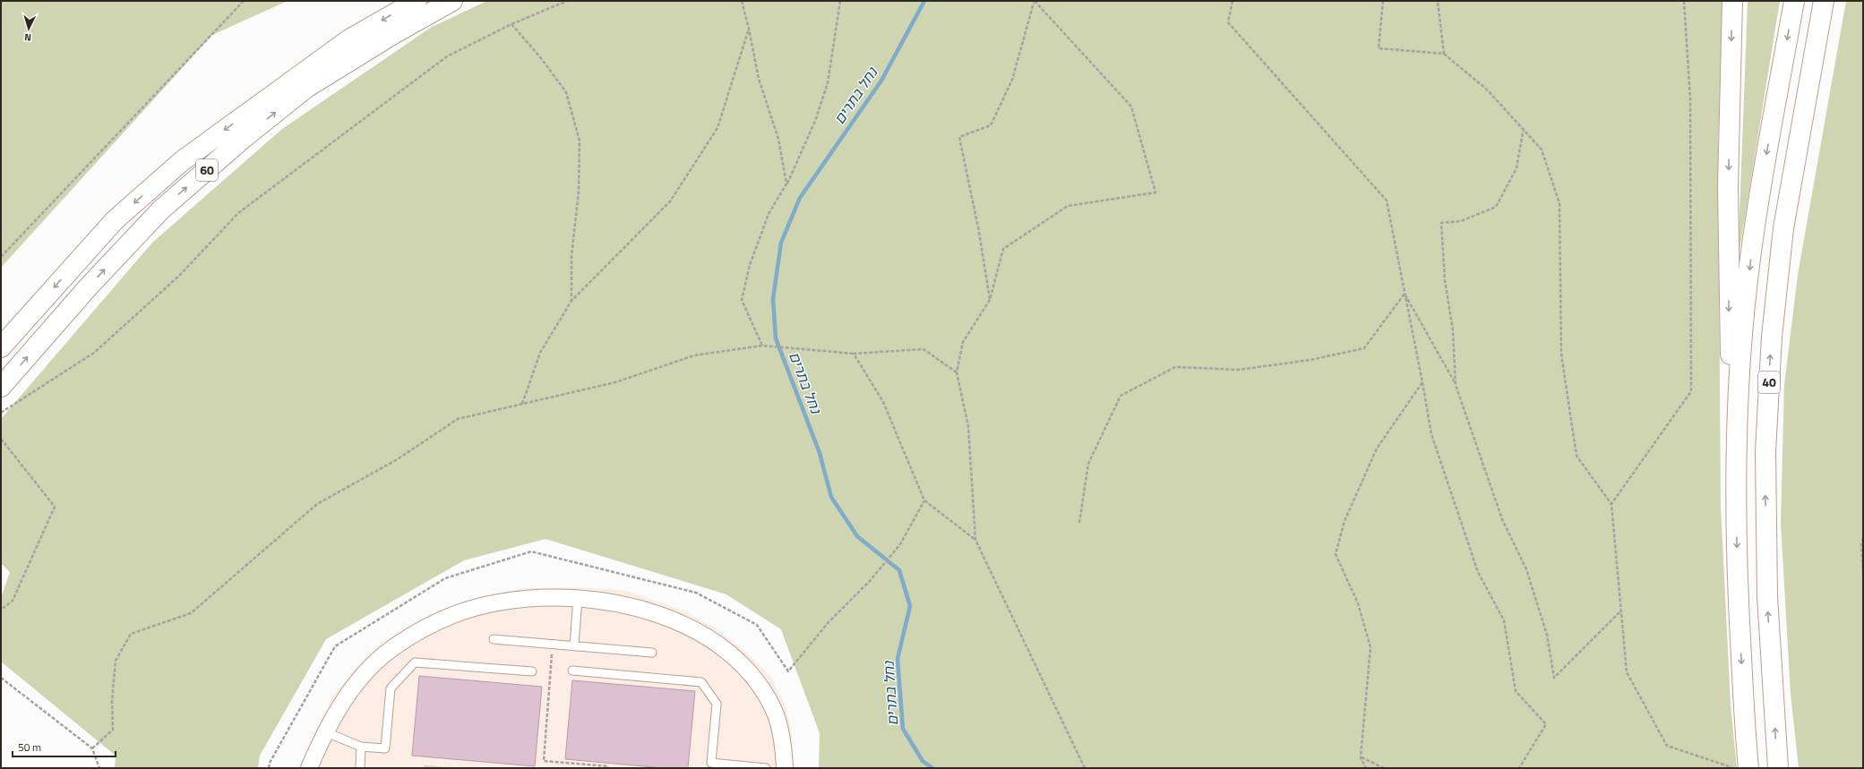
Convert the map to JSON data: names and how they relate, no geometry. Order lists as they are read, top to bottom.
{
  "streets": {
    "highway": ["60", "40"]
  },
  "water": ["נחל בתרים"],
  "scale_bar": "50 m",
  "north": "bottom"
}
